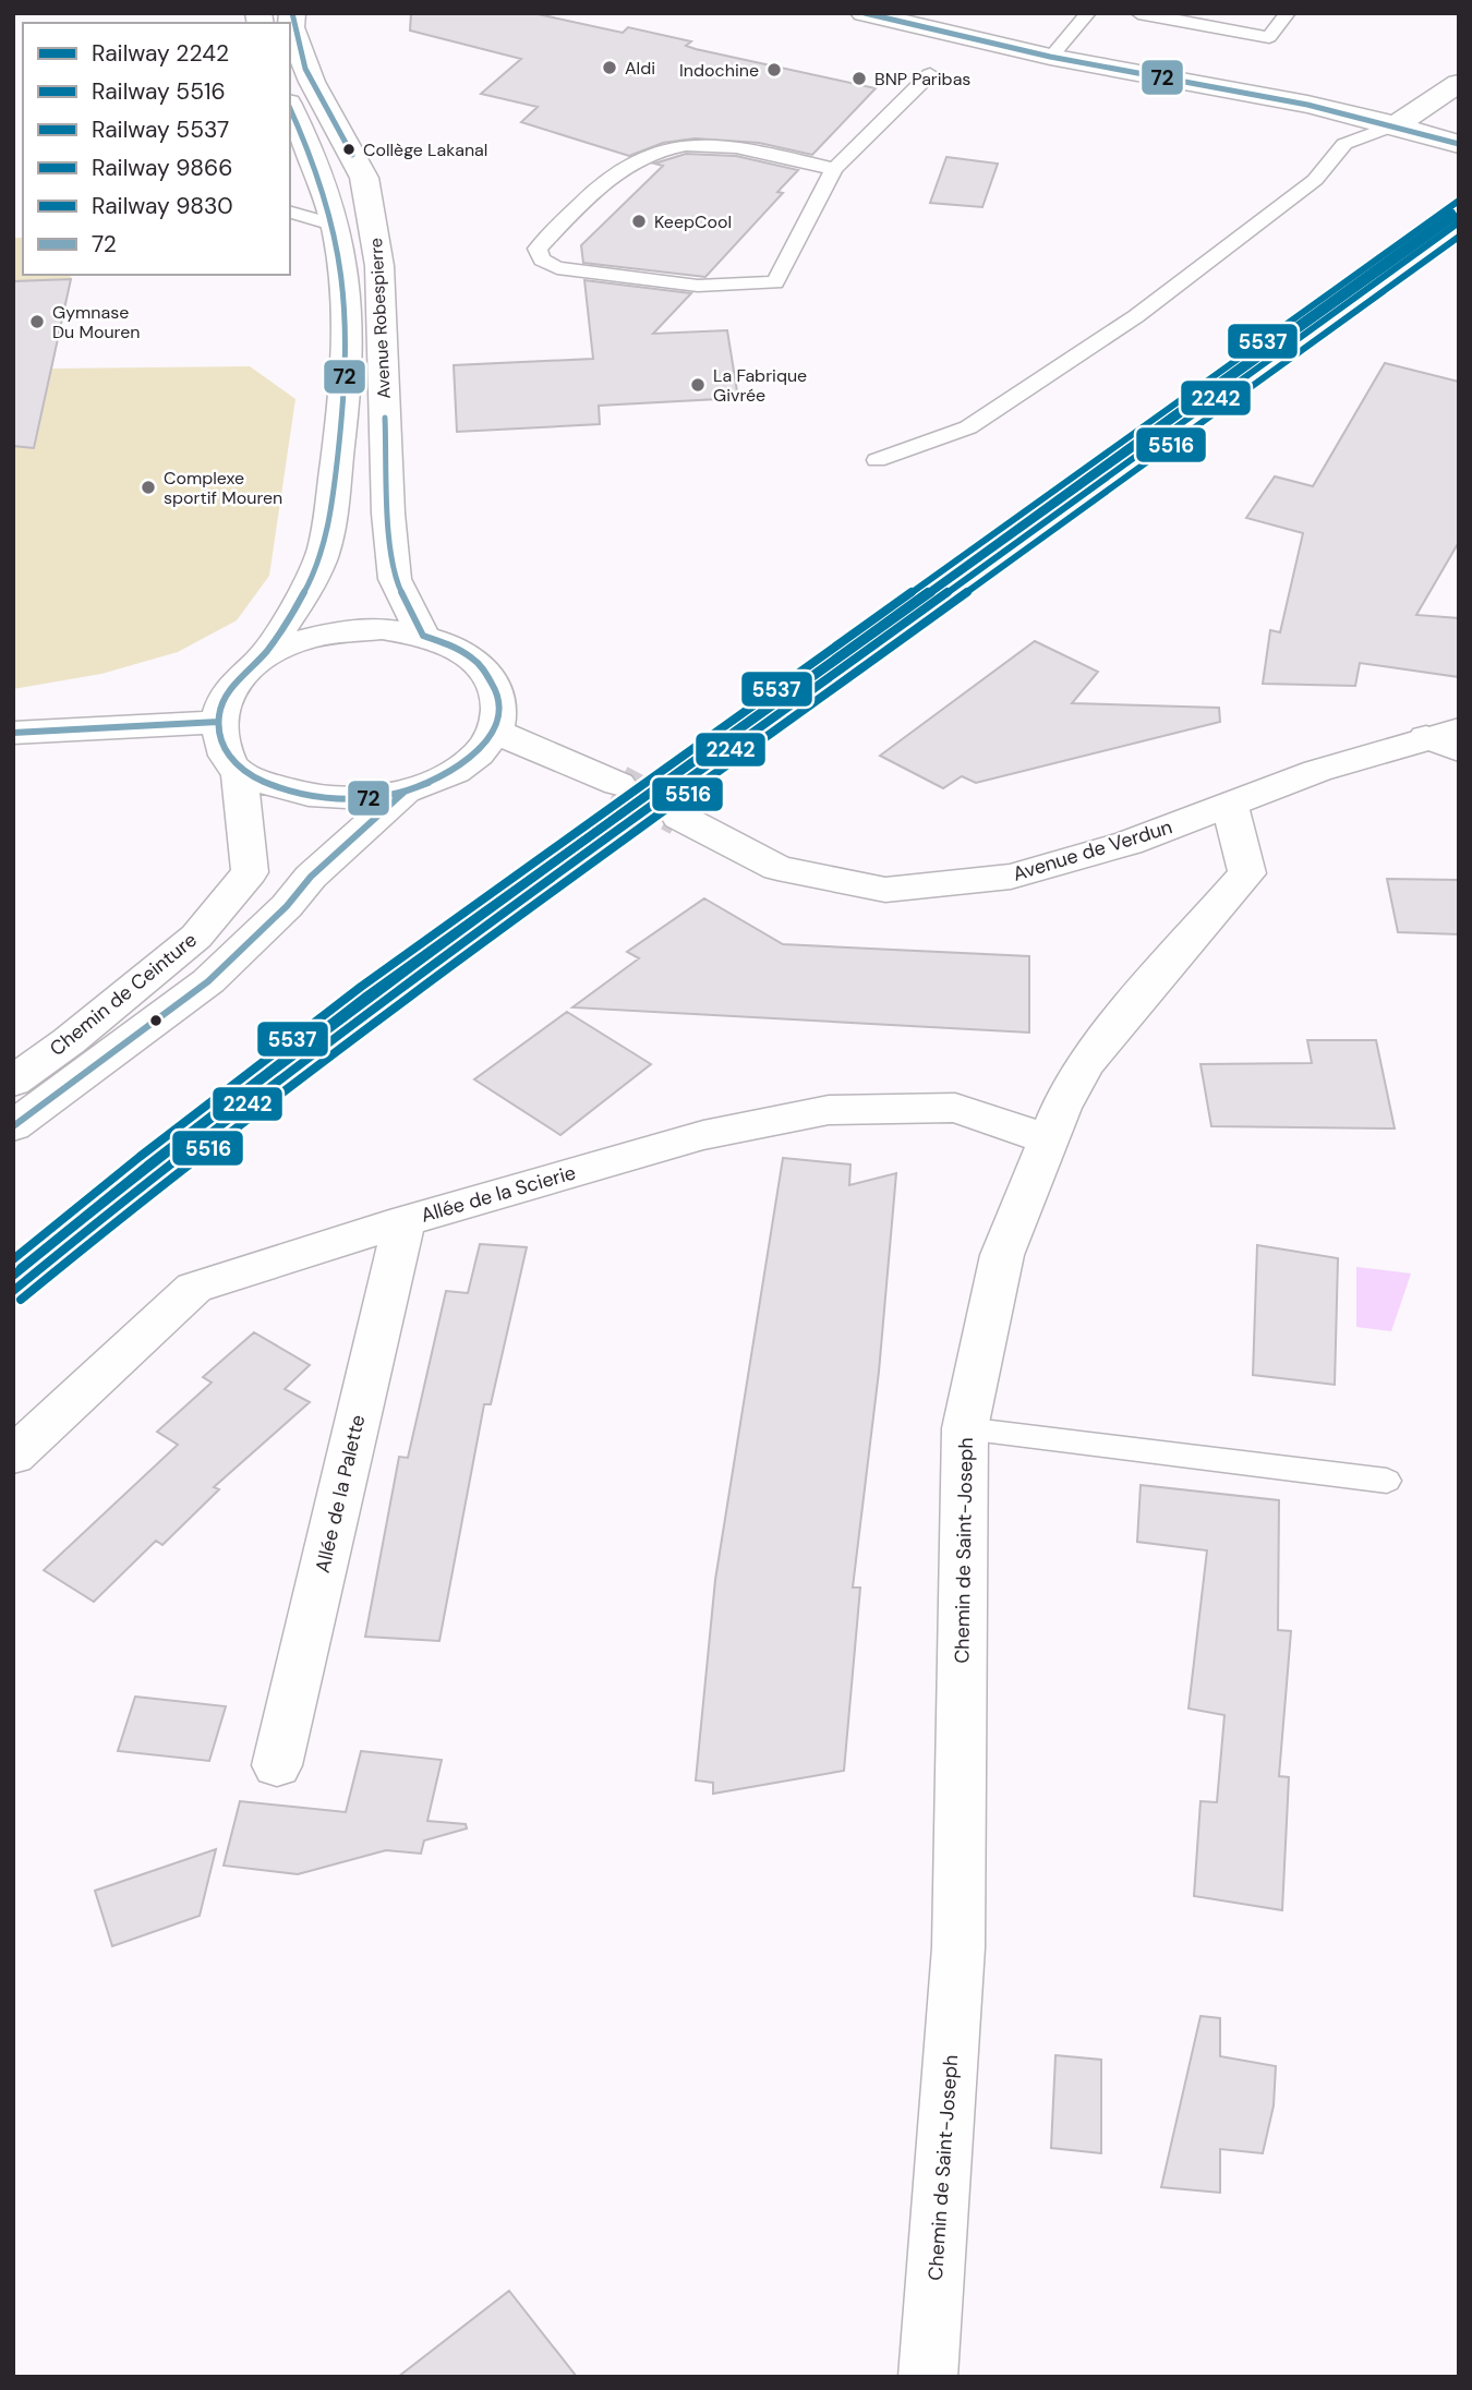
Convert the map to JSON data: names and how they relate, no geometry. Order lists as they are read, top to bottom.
{
  "streets": {
    "main road": [
      "Avenue Robespierre",
      "Avenue de Verdun",
      "Chemin de Ceinture",
      "Allée de la Scierie",
      "Allée de la Palette",
      "Chemin de Saint-Joseph"
    ]
  },
  "crossings": [
    ["Avenue Robespierre", "Chemin de Ceinture"],
    ["Avenue de Verdun", "Chemin de Saint-Joseph"],
    ["Allée de la Scierie", "Allée de la Palette"],
    ["Allée de la Scierie", "Chemin de Saint-Joseph"]
  ],
  "places": [
    "Aldi",
    "Indochine",
    "BNP Paribas",
    "Collège Lakanal",
    "KeepCool",
    "Gymnase Du Mouren",
    "La Fabrique Givrée",
    "Complexe sportif Mouren"
  ],
  "lines": [
    "transit line 72",
    "rail line 5537",
    "rail line 9866",
    "rail line 9830",
    "rail line 2242",
    "rail line 5516"
  ],
  "legend": [
    "Railway 2242",
    "Railway 5516",
    "Railway 5537",
    "Railway 9866",
    "Railway 9830",
    "72"
  ]
}
